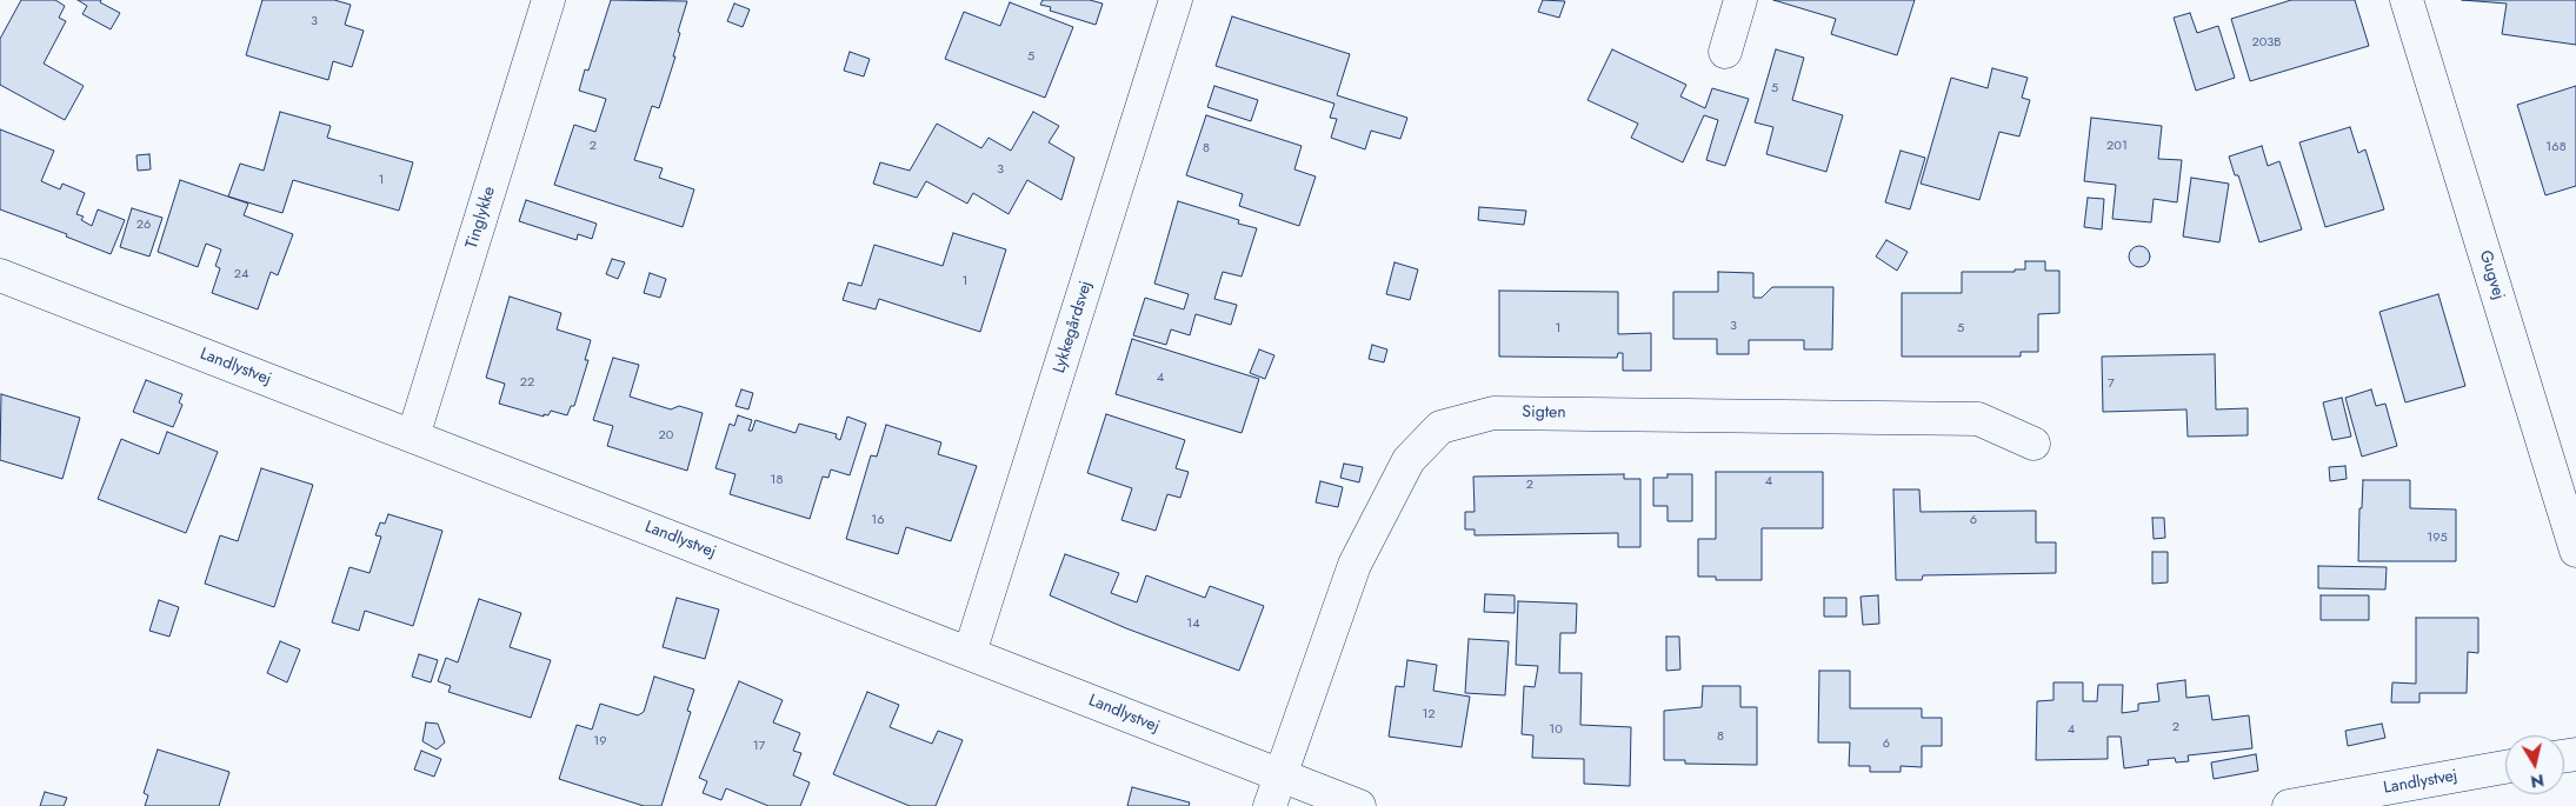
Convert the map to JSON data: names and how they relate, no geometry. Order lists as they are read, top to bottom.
{
  "streets": {
    "street": [
      "Tinglykke",
      "Gugvej",
      "Lykkegårdsvej",
      "Landlystvej",
      "Sigten"
    ]
  },
  "crossings": [
    ["Tinglykke", "Landlystvej"],
    ["Lykkegårdsvej", "Landlystvej"],
    ["Landlystvej", "Sigten"]
  ],
  "house_numbers": [
    "3",
    "203B",
    "5",
    "5",
    "2",
    "201",
    "168",
    "8",
    "3",
    "1",
    "26",
    "24",
    "1",
    "3",
    "1",
    "5",
    "4",
    "22",
    "7",
    "20",
    "18",
    "4",
    "2",
    "16",
    "6",
    "195",
    "14",
    "12",
    "2",
    "10",
    "4",
    "8",
    "19",
    "6",
    "17"
  ],
  "north": "bottom"
}
